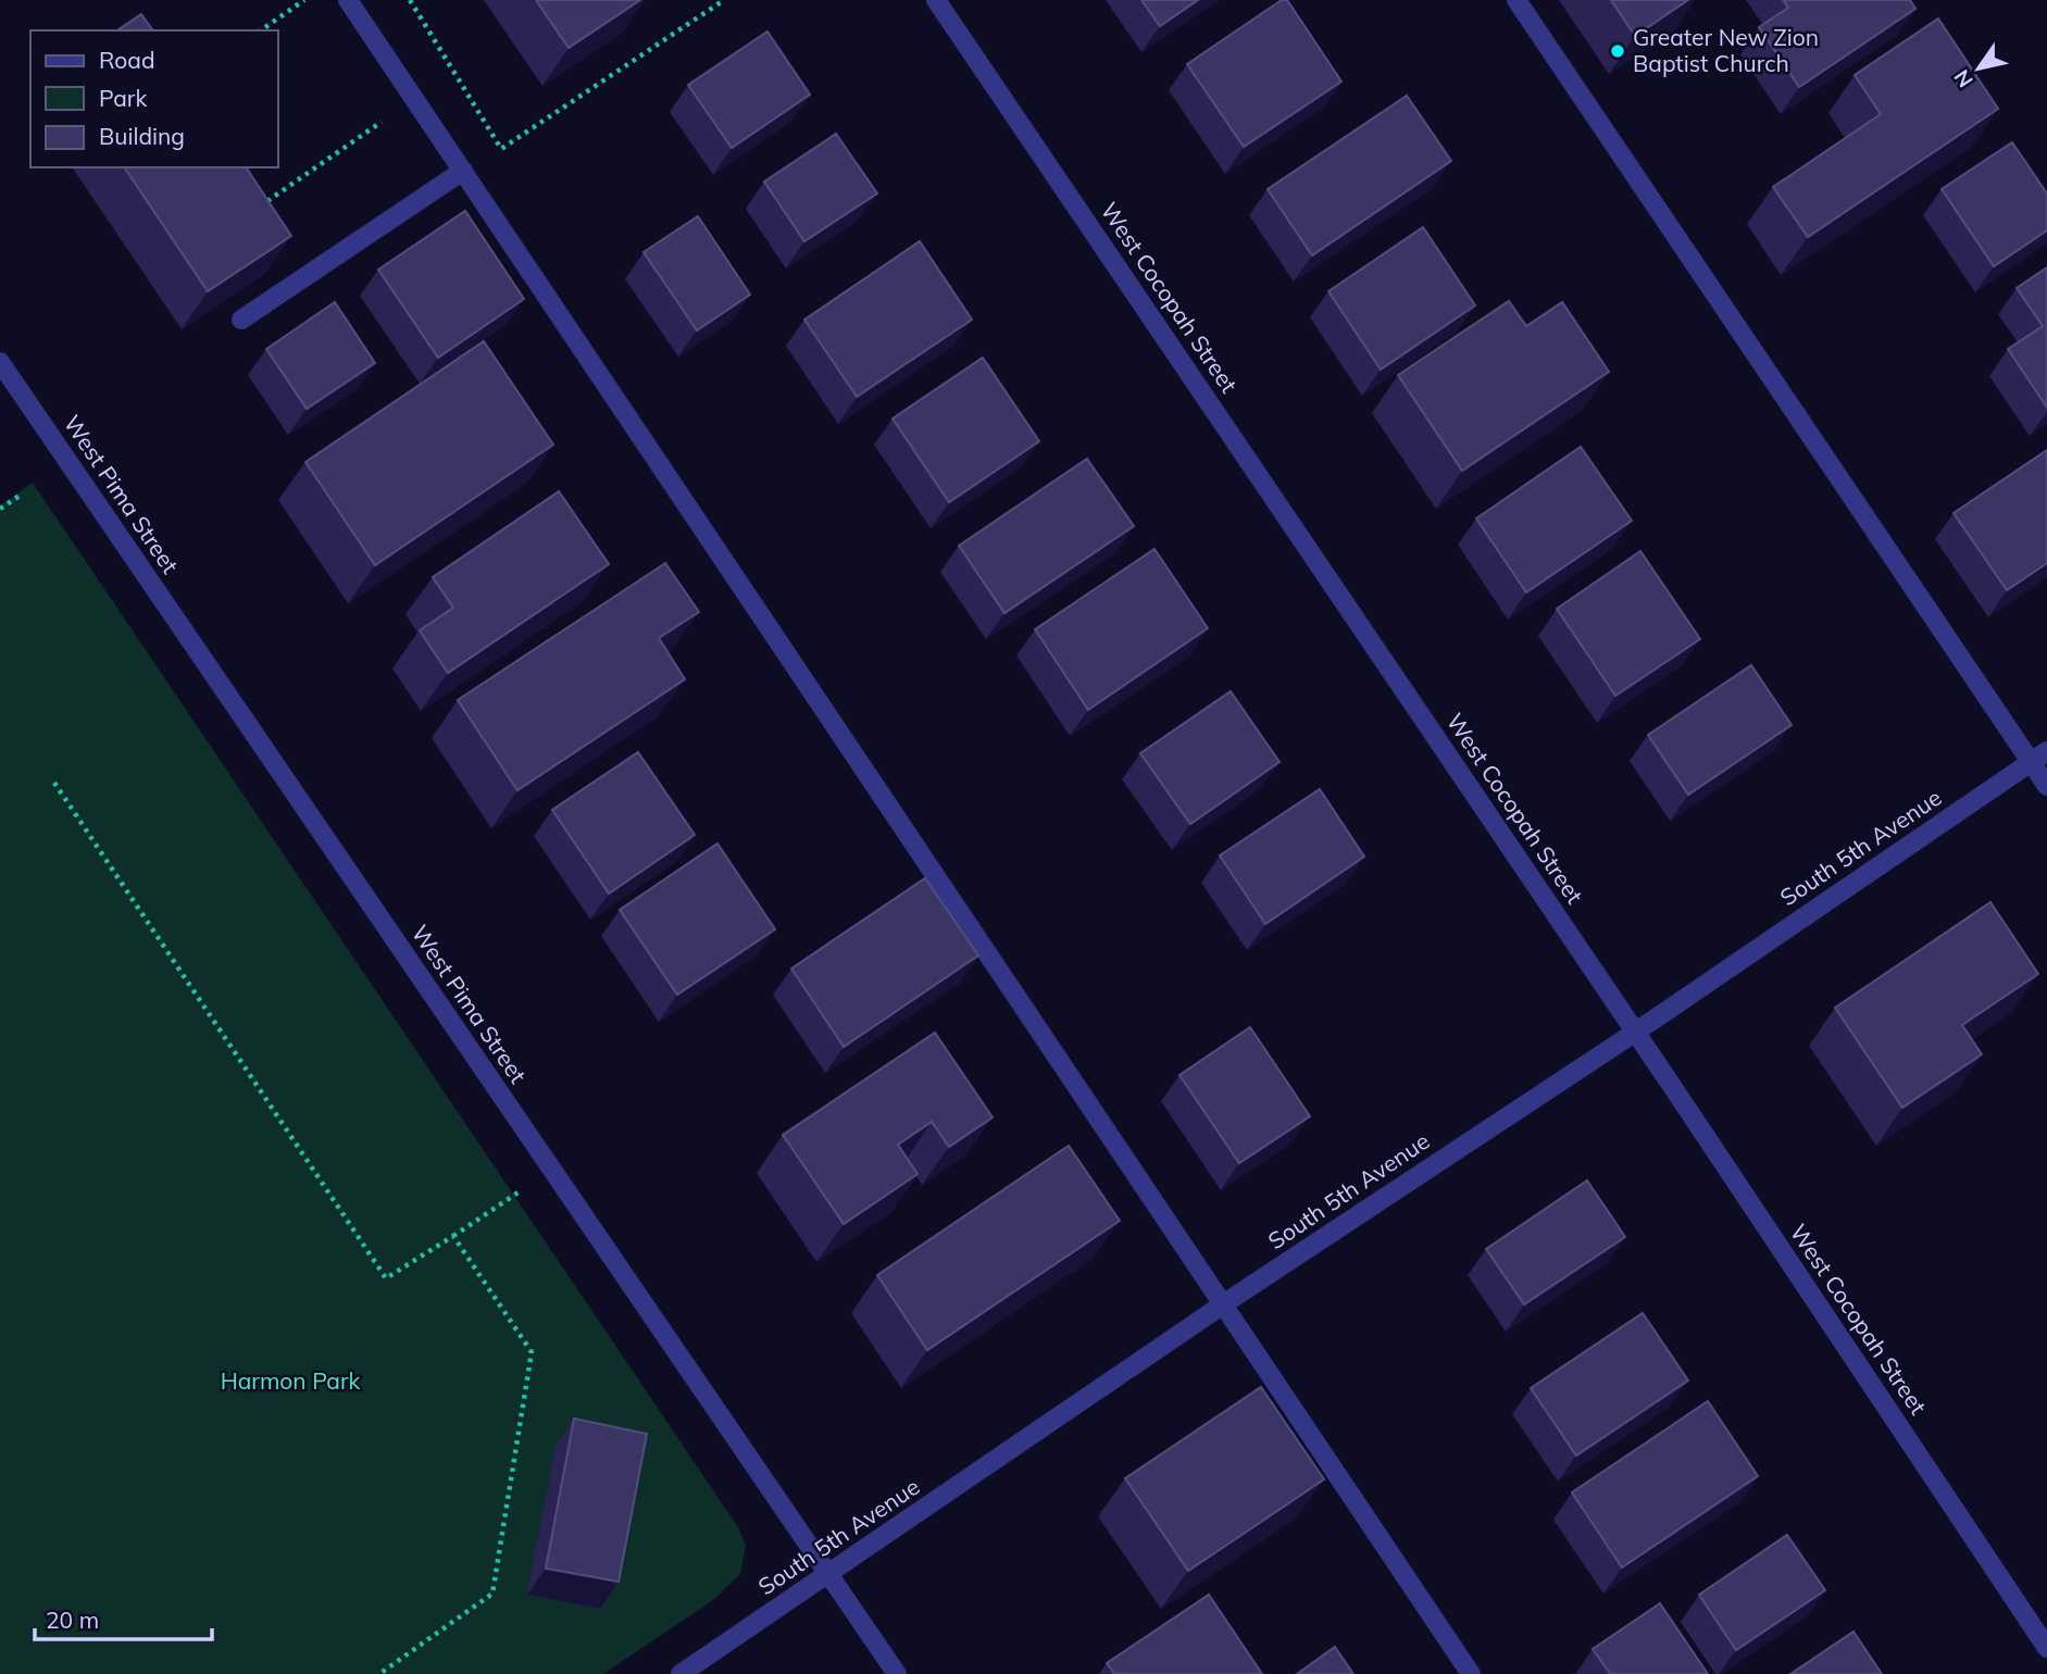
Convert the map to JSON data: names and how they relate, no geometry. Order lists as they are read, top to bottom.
{
  "streets": {
    "street": ["West Cocopah Street", "West Pima Street", "South 5th Avenue"]
  },
  "crossings": [
    ["West Cocopah Street", "South 5th Avenue"],
    ["West Pima Street", "South 5th Avenue"]
  ],
  "parks": ["Harmon Park"],
  "places": ["Greater New Zion Baptist Church"],
  "legend": ["Road", "Park", "Building"],
  "scale_bar": "20 m",
  "north": "bottom left"
}
